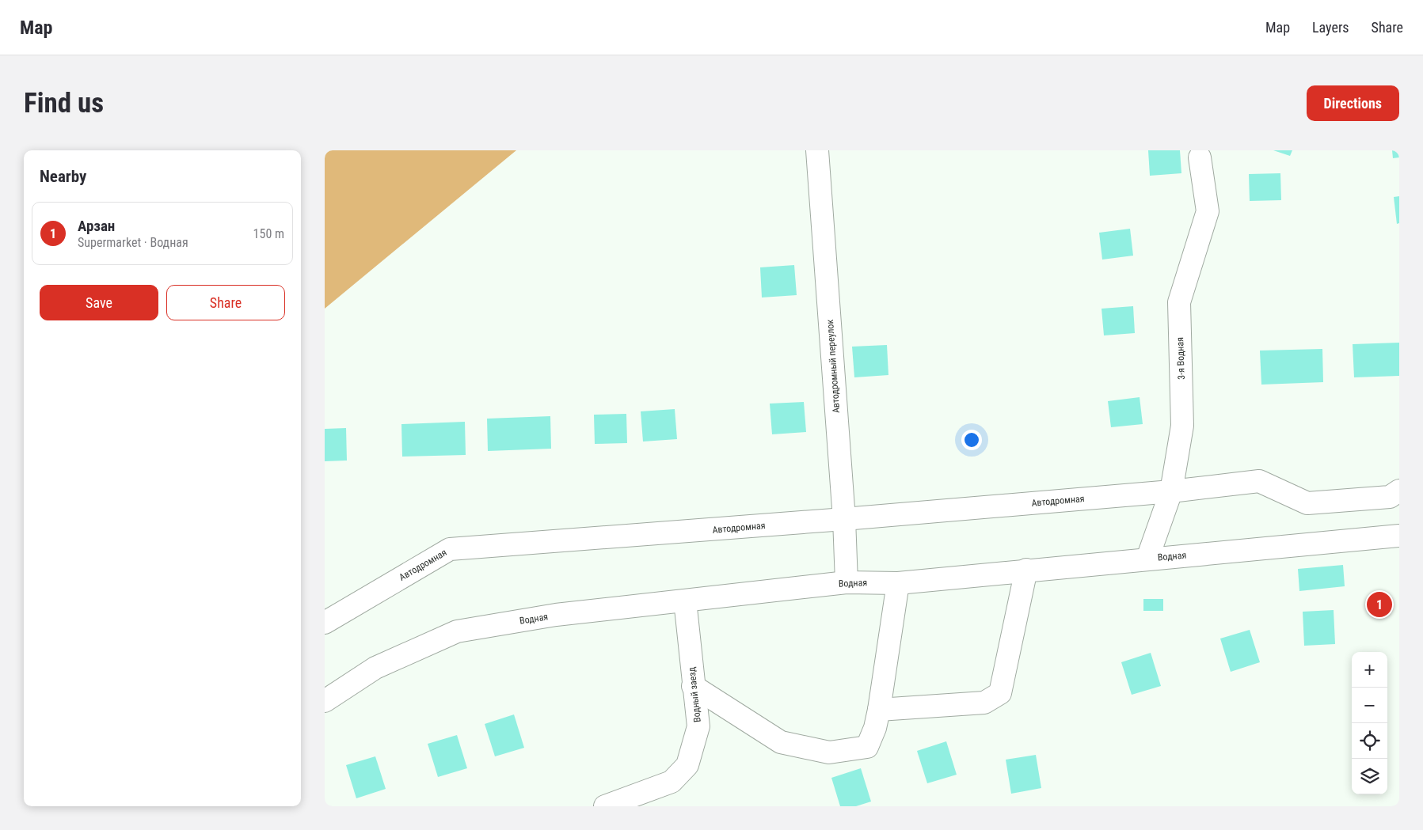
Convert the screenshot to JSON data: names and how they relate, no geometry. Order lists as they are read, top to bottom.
{
  "streets": {
    "street": [
      "3-я Водная",
      "Автодромный переулок",
      "Автодромная",
      "Водная",
      "Водный заезд"
    ]
  },
  "crossings": [
    ["3-я Водная", "Автодромная"],
    ["3-я Водная", "Водная"],
    ["Автодромный переулок", "Автодромная"],
    ["Автодромный переулок", "Водная"],
    ["Водная", "Водный заезд"]
  ],
  "page": {
    "header": "Map",
    "nav": ["Map", "Layers", "Share"],
    "buttons": [
      "Directions",
      ["Save", "Share"]
    ],
    "title": "Find us",
    "heading": "Nearby",
    "list": [
      {
        "mark": "1",
        "name": "Арзан",
        "note": "Supermarket · Водная",
        "value": "150 m"
      }
    ],
    "pins": "1",
    "map_buttons": ["+", "−"]
  }
}
